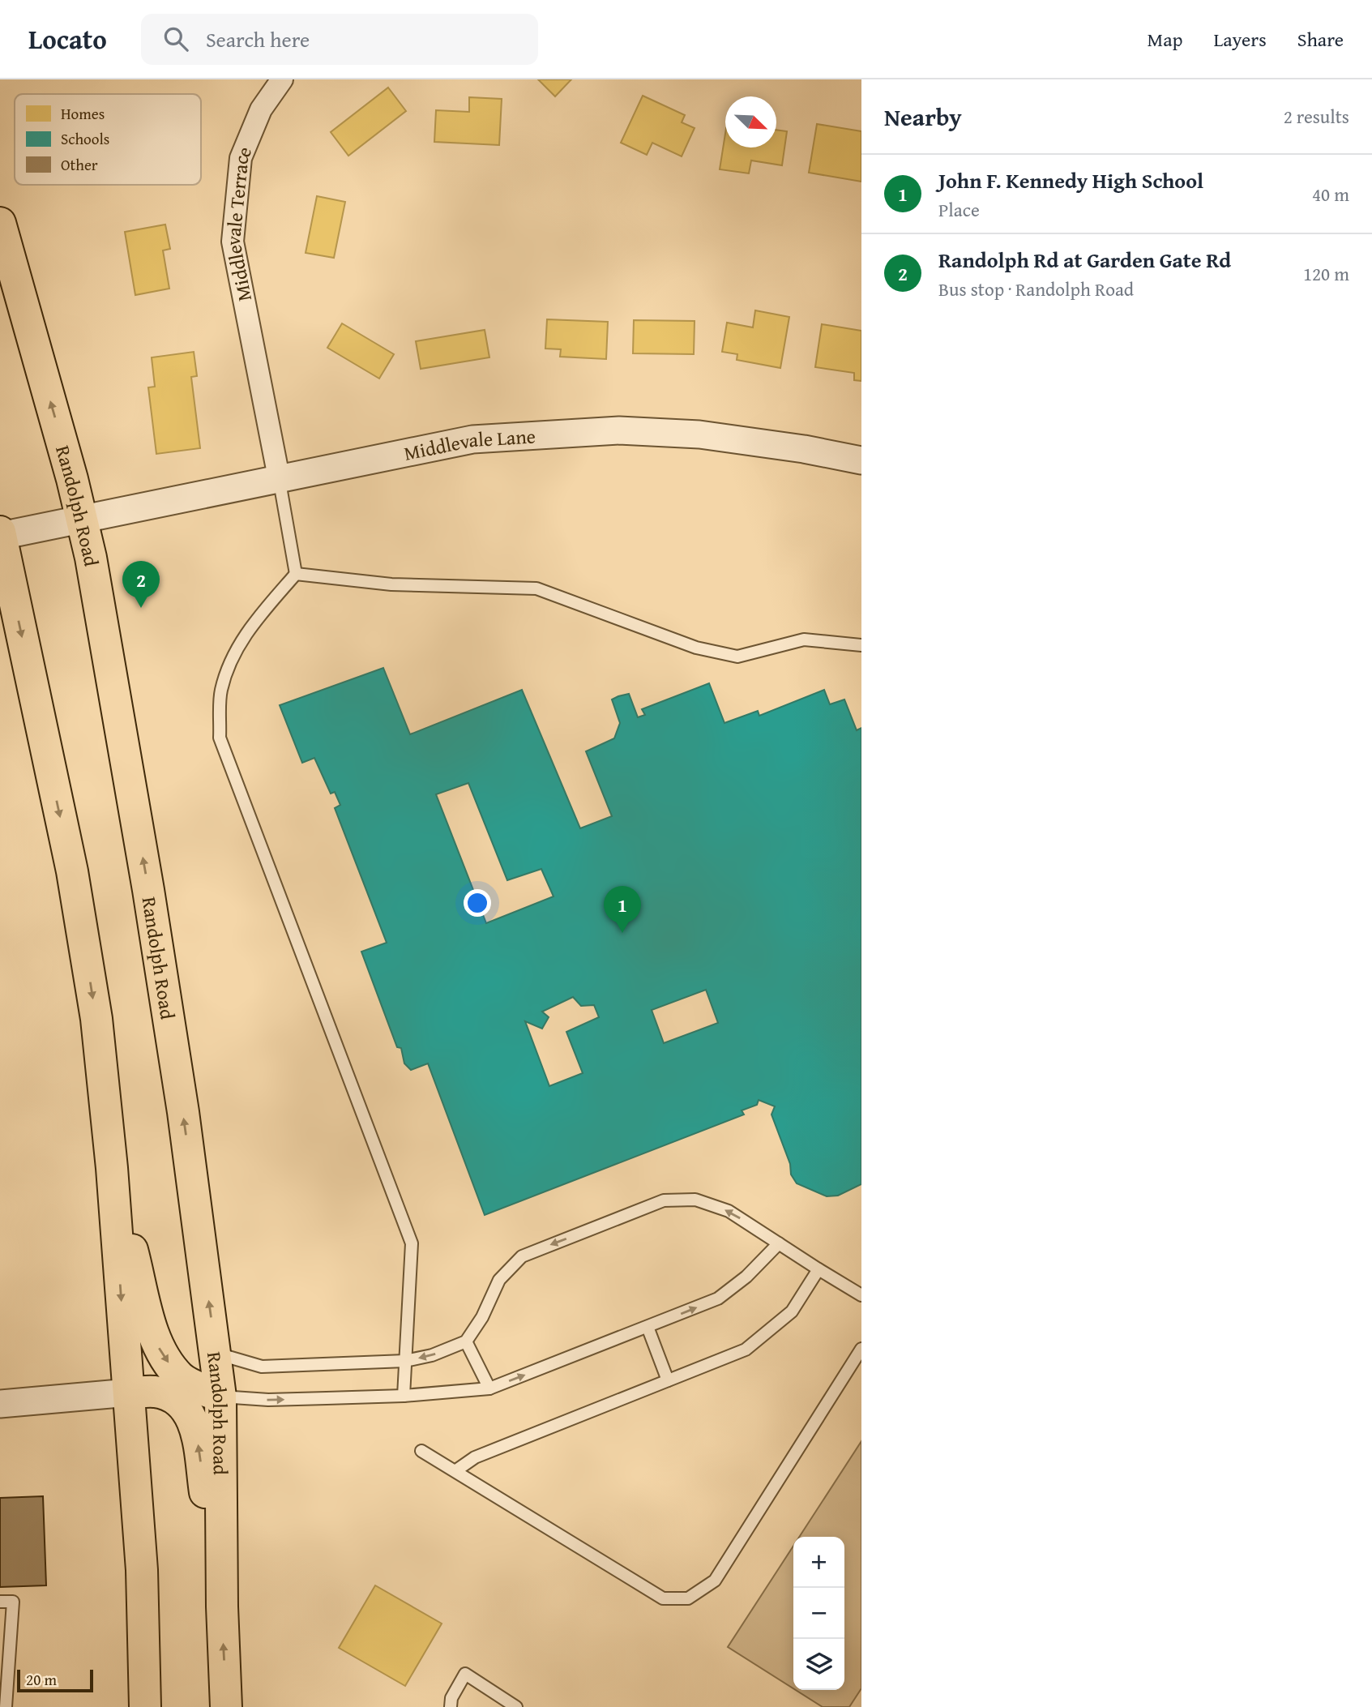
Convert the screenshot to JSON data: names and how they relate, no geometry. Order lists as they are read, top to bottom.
{
  "streets": {
    "main road": ["Randolph Road"],
    "street": ["Middlevale Terrace", "Middlevale Lane"]
  },
  "crossings": [
    ["Middlevale Terrace", "Middlevale Lane"],
    ["Middlevale Lane", "Randolph Road"]
  ],
  "legend": ["Homes", "Schools", "Other"],
  "scale_bar": "20 m",
  "north": "bottom right",
  "page": {
    "header": "Locato",
    "search": "Search here",
    "nav": ["Map", "Layers", "Share"],
    "heading": ["Nearby", "2 results"],
    "list": [
      {
        "mark": "1",
        "name": "John F. Kennedy High School",
        "note": "Place",
        "value": "40 m"
      },
      {
        "mark": "2",
        "name": "Randolph Rd at Garden Gate Rd",
        "note": "Bus stop · Randolph Road",
        "value": "120 m"
      }
    ],
    "pins": ["2", "1"],
    "map_buttons": ["+", "−"],
    "scale": "20 m"
  }
}
